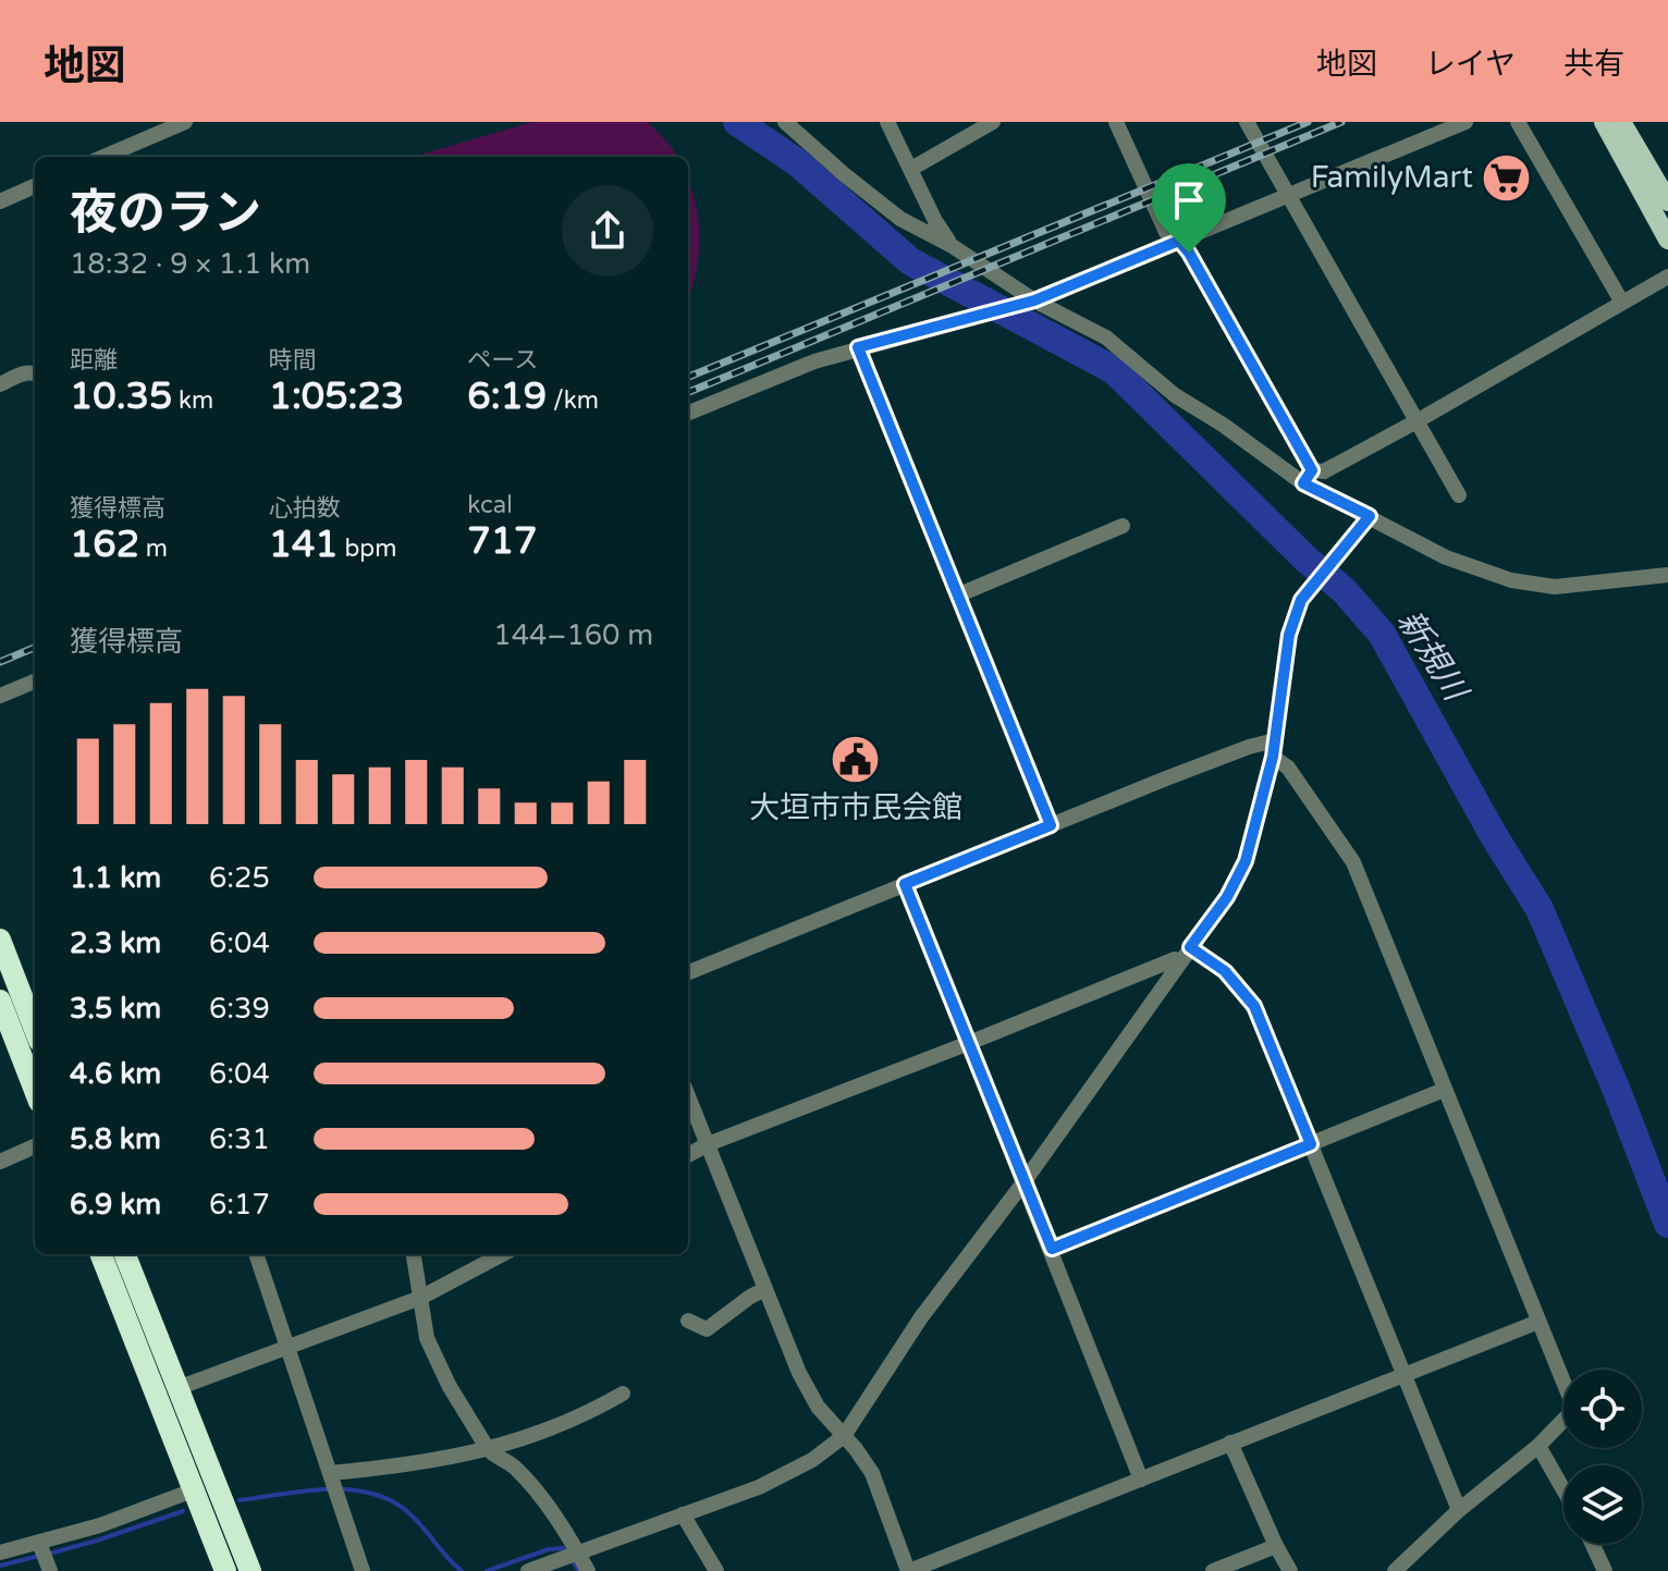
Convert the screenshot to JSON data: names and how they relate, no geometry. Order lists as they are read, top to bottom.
{
  "water": ["新規川"],
  "places": {
    "supermarket": ["FamilyMart"],
    "public building": ["大垣市市民会館"]
  },
  "page": {
    "header": "地図",
    "nav": ["地図", "レイヤ", "共有"],
    "heading": ["夜のラン", "18:32 · 9 × 1.1 km"],
    "stats": [
      ["距離", "10.35 km"],
      ["時間", "1:05:23"],
      ["ペース", "6:19 /km"],
      ["獲得標高", "162 m"],
      ["心拍数", "141 bpm"],
      ["kcal", "717"]
    ],
    "chart": ["獲得標高", "144–160 m"],
    "list": [
      {
        "name": "1.1 km",
        "note": "6:25"
      },
      {
        "name": "2.3 km",
        "note": "6:04"
      },
      {
        "name": "3.5 km",
        "note": "6:39"
      },
      {
        "name": "4.6 km",
        "note": "6:04"
      },
      {
        "name": "5.8 km",
        "note": "6:31"
      },
      {
        "name": "6.9 km",
        "note": "6:17"
      }
    ]
  }
}
